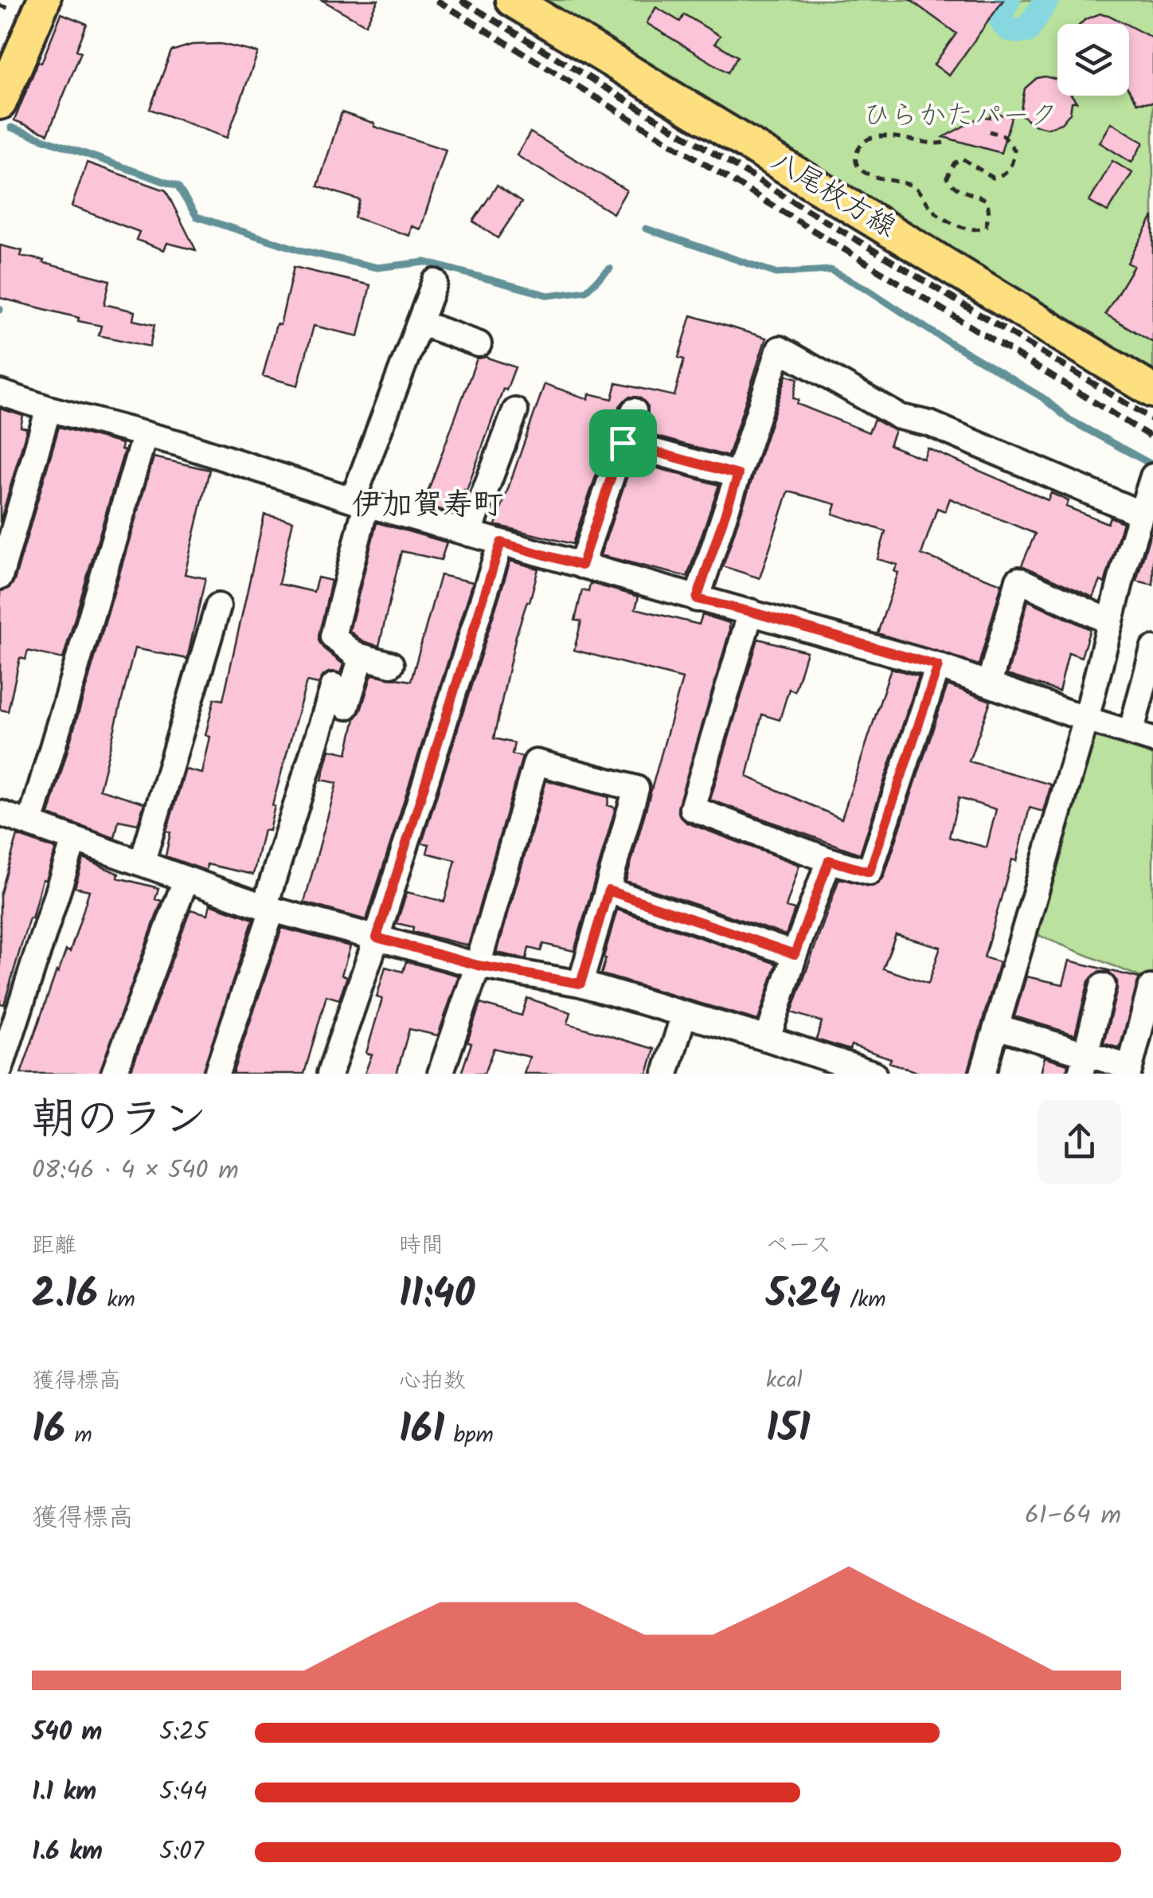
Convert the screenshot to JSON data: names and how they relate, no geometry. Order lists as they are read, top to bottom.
{
  "streets": {
    "main road": ["八尾枚方線"]
  },
  "districts": ["伊加賀寿町"],
  "parks": ["ひらかたパーク"],
  "page": {
    "heading": ["朝のラン", "08:46 · 4 × 540 m"],
    "stats": [
      ["距離", "2.16 km"],
      ["時間", "11:40"],
      ["ペース", "5:24 /km"],
      ["獲得標高", "16 m"],
      ["心拍数", "161 bpm"],
      ["kcal", "151"]
    ],
    "chart": ["獲得標高", "61–64 m"],
    "list": [
      {
        "name": "540 m",
        "note": "5:25"
      },
      {
        "name": "1.1 km",
        "note": "5:44"
      },
      {
        "name": "1.6 km",
        "note": "5:07"
      }
    ]
  }
}
